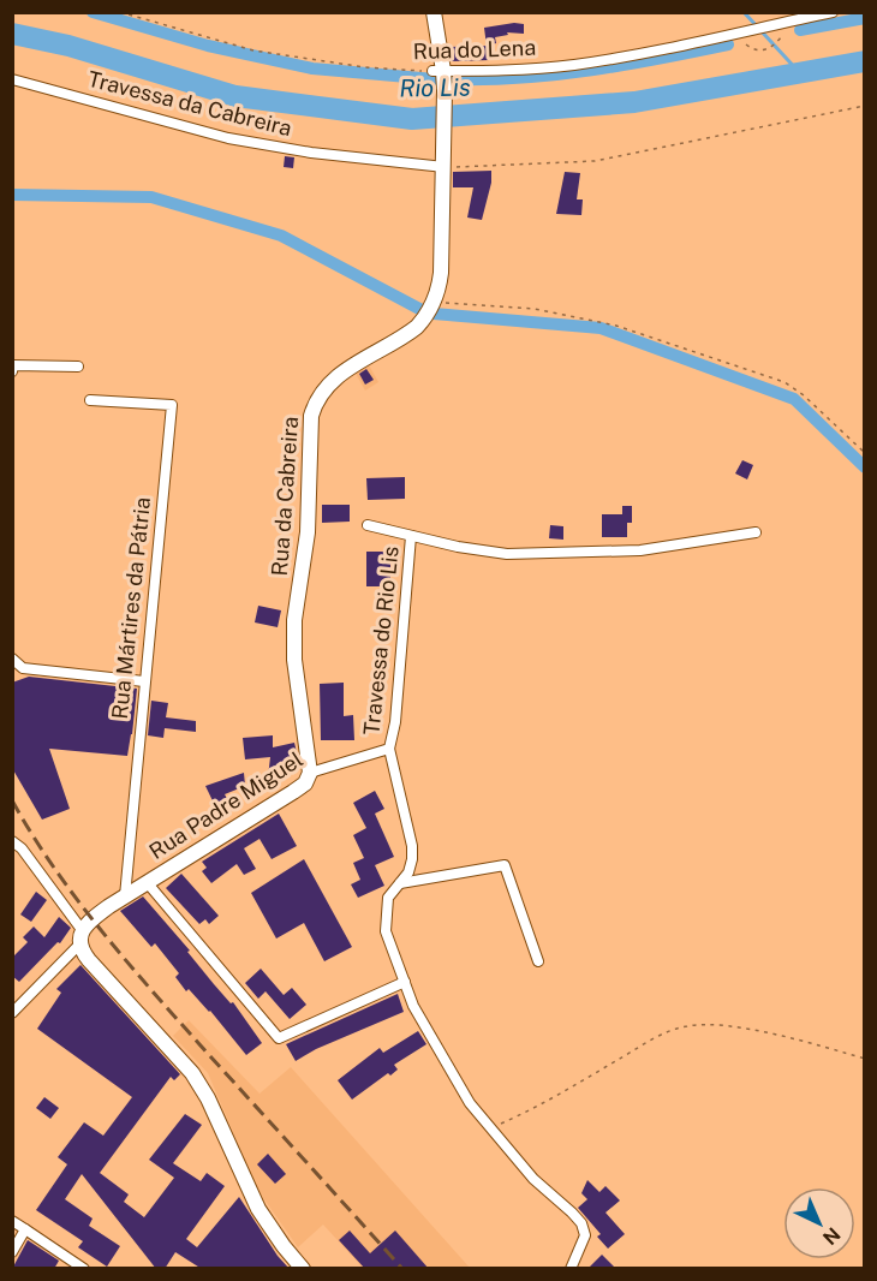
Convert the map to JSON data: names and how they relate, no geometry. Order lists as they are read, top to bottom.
{
  "streets": {
    "main road": ["Rua da Cabreira", "Rua Padre Miguel"],
    "street": [
      "Rua do Lena",
      "Travessa da Cabreira",
      "Rua Mártires da Pátria",
      "Travessa do Rio Lis"
    ]
  },
  "crossings": [
    ["Rua do Lena", "Rua da Cabreira"],
    ["Travessa da Cabreira", "Rua da Cabreira"],
    ["Rua da Cabreira", "Rua Padre Miguel"],
    ["Rua Mártires da Pátria", "Rua Padre Miguel"],
    ["Travessa do Rio Lis", "Rua Padre Miguel"]
  ],
  "water": ["Rio Lis"],
  "north": "bottom right"
}
